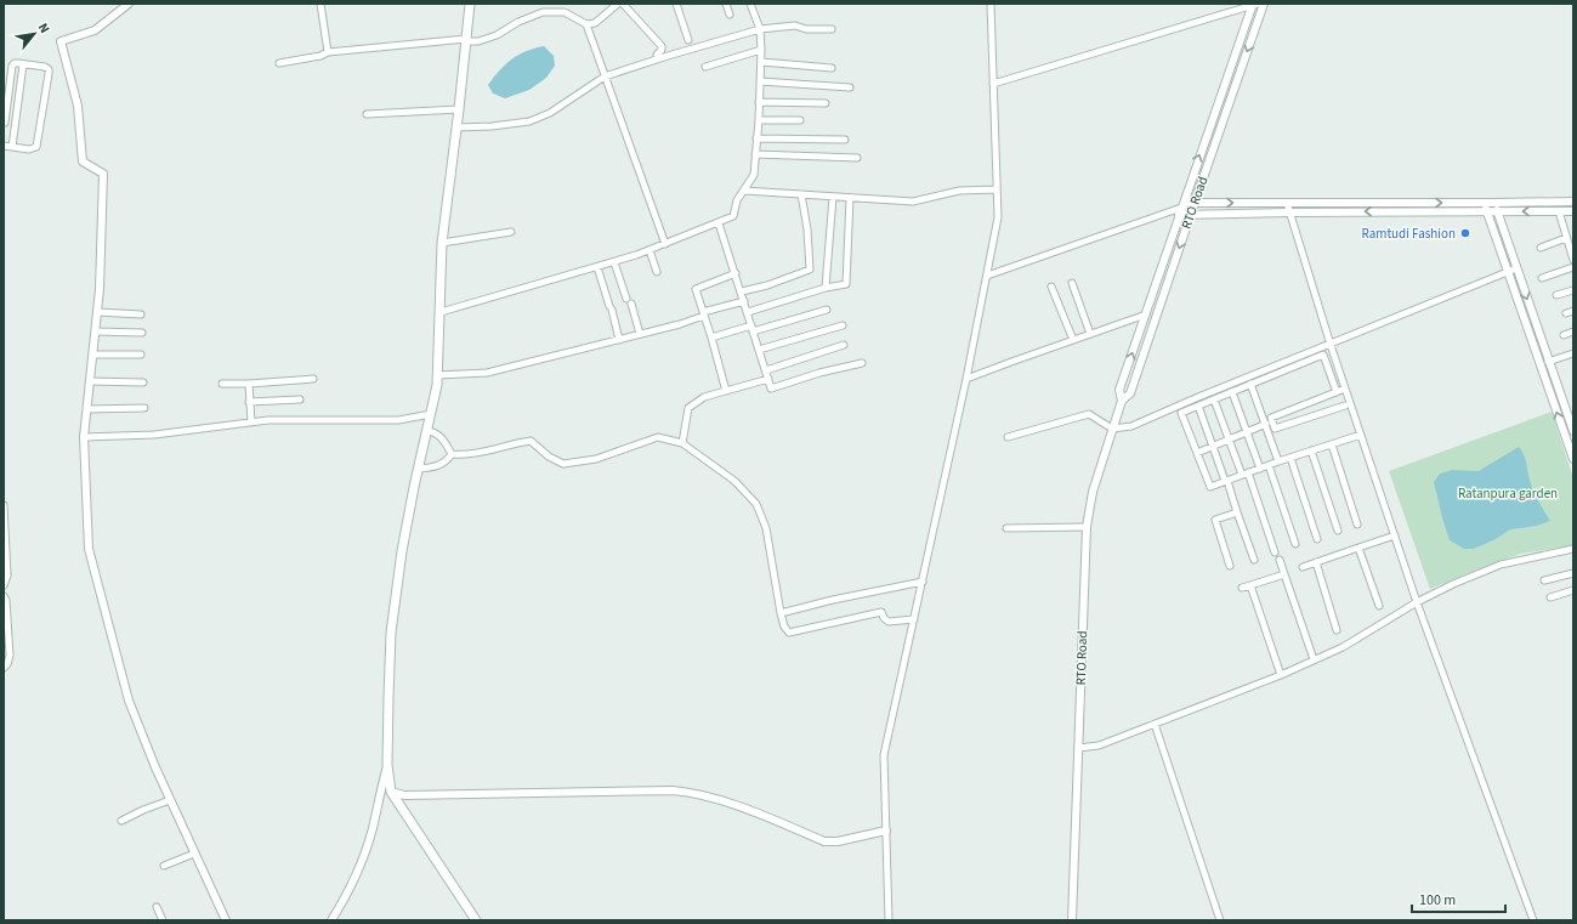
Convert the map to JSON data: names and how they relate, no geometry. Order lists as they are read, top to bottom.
{
  "streets": {
    "street": ["RTO Road"]
  },
  "parks": ["Ratanpura garden"],
  "places": ["Ramtudi Fashion"],
  "scale_bar": "100 m",
  "north": "top right"
}
